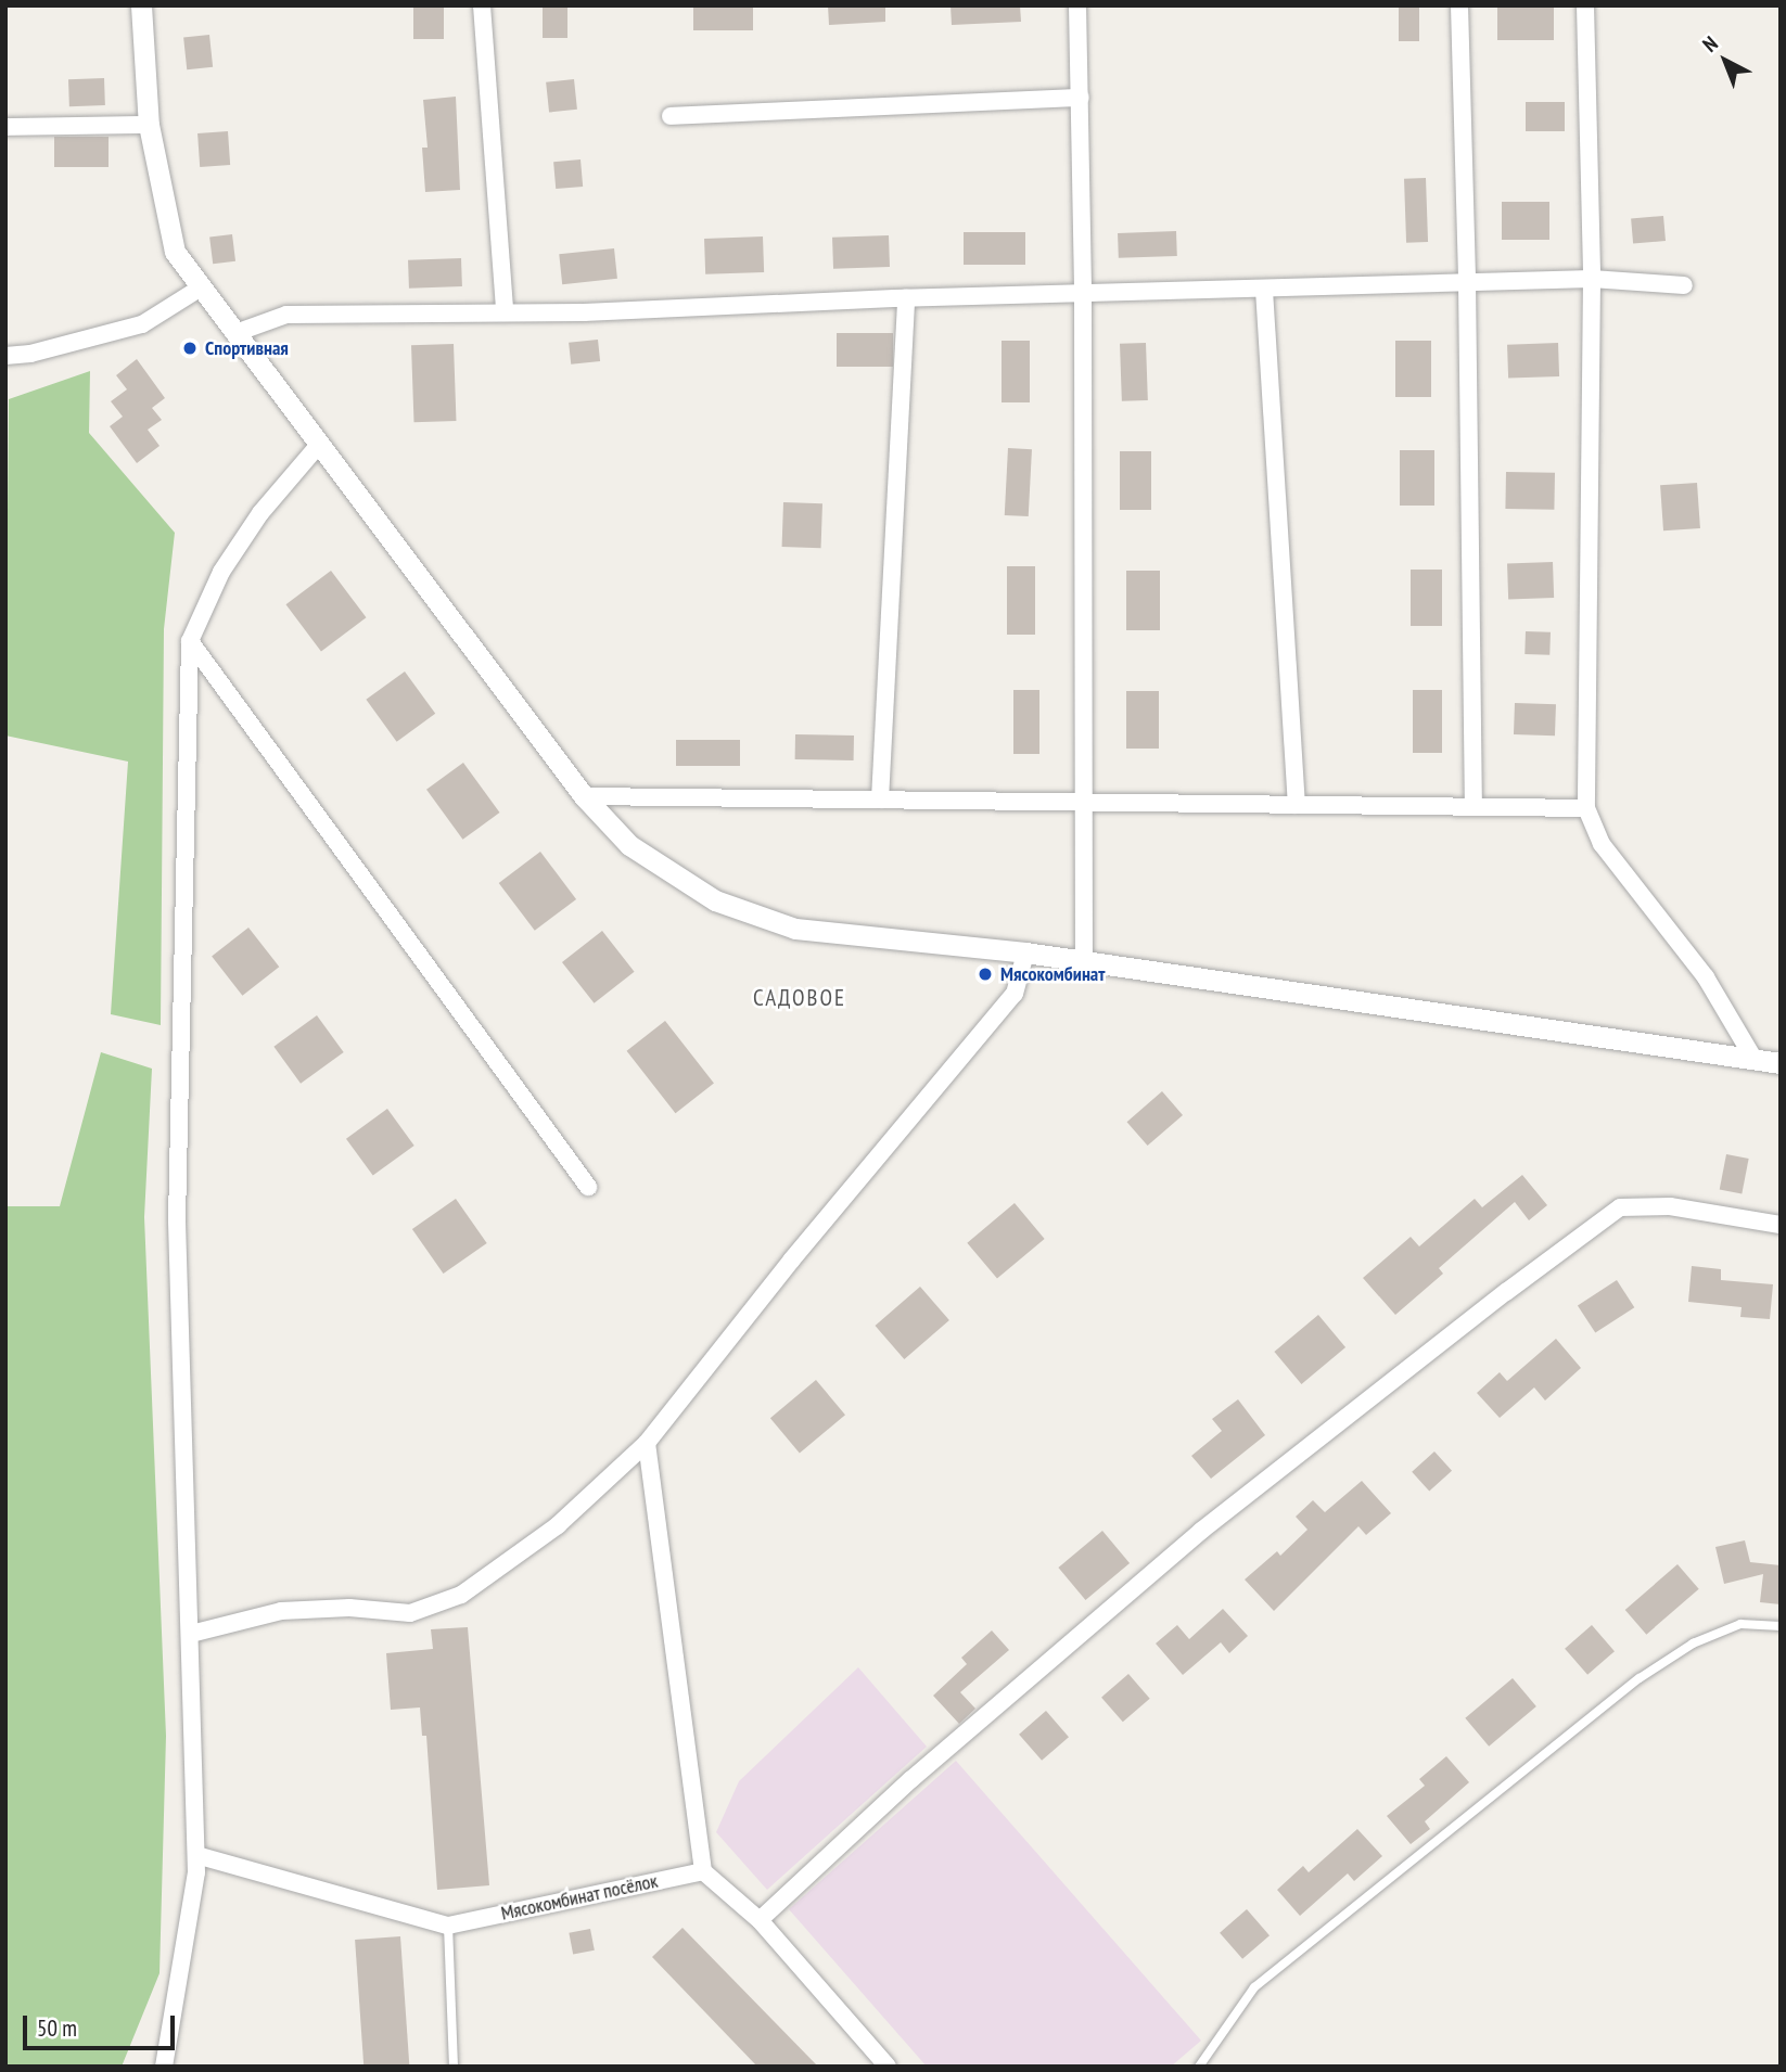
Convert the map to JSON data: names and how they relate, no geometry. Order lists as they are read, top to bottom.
{
  "streets": {
    "street": ["Мясокомбинат посёлок"]
  },
  "districts": ["САДОВОЕ"],
  "places": ["Спортивная", "Мясокомбинат"],
  "scale_bar": "50 m",
  "north": "top left"
}
